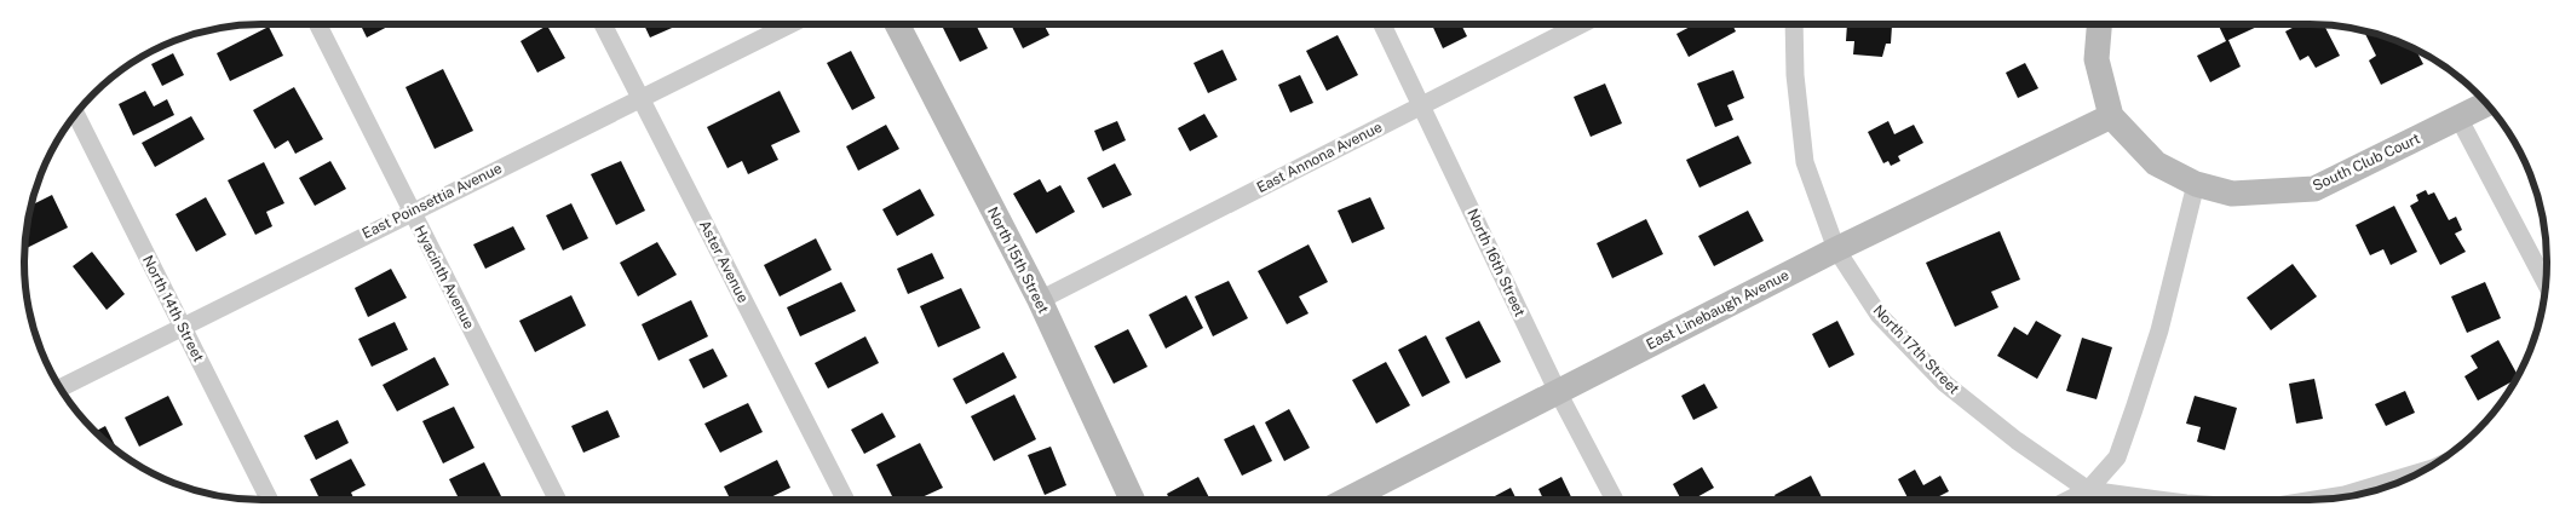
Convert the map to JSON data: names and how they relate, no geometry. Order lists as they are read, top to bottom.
{
  "streets": {
    "street": [
      "East Annona Avenue",
      "South Club Court",
      "East Poinsettia Avenue",
      "North 15th Street",
      "Aster Avenue",
      "North 16th Street",
      "Hyacinth Avenue",
      "North 14th Street",
      "East Linebaugh Avenue",
      "North 17th Street"
    ]
  },
  "crossings": [
    ["East Annona Avenue", "North 15th Street"],
    ["East Annona Avenue", "North 16th Street"],
    ["South Club Court", "East Linebaugh Avenue"],
    ["East Poinsettia Avenue", "Aster Avenue"],
    ["East Poinsettia Avenue", "Hyacinth Avenue"],
    ["East Poinsettia Avenue", "North 14th Street"],
    ["North 16th Street", "East Linebaugh Avenue"],
    ["East Linebaugh Avenue", "North 17th Street"]
  ]
}
